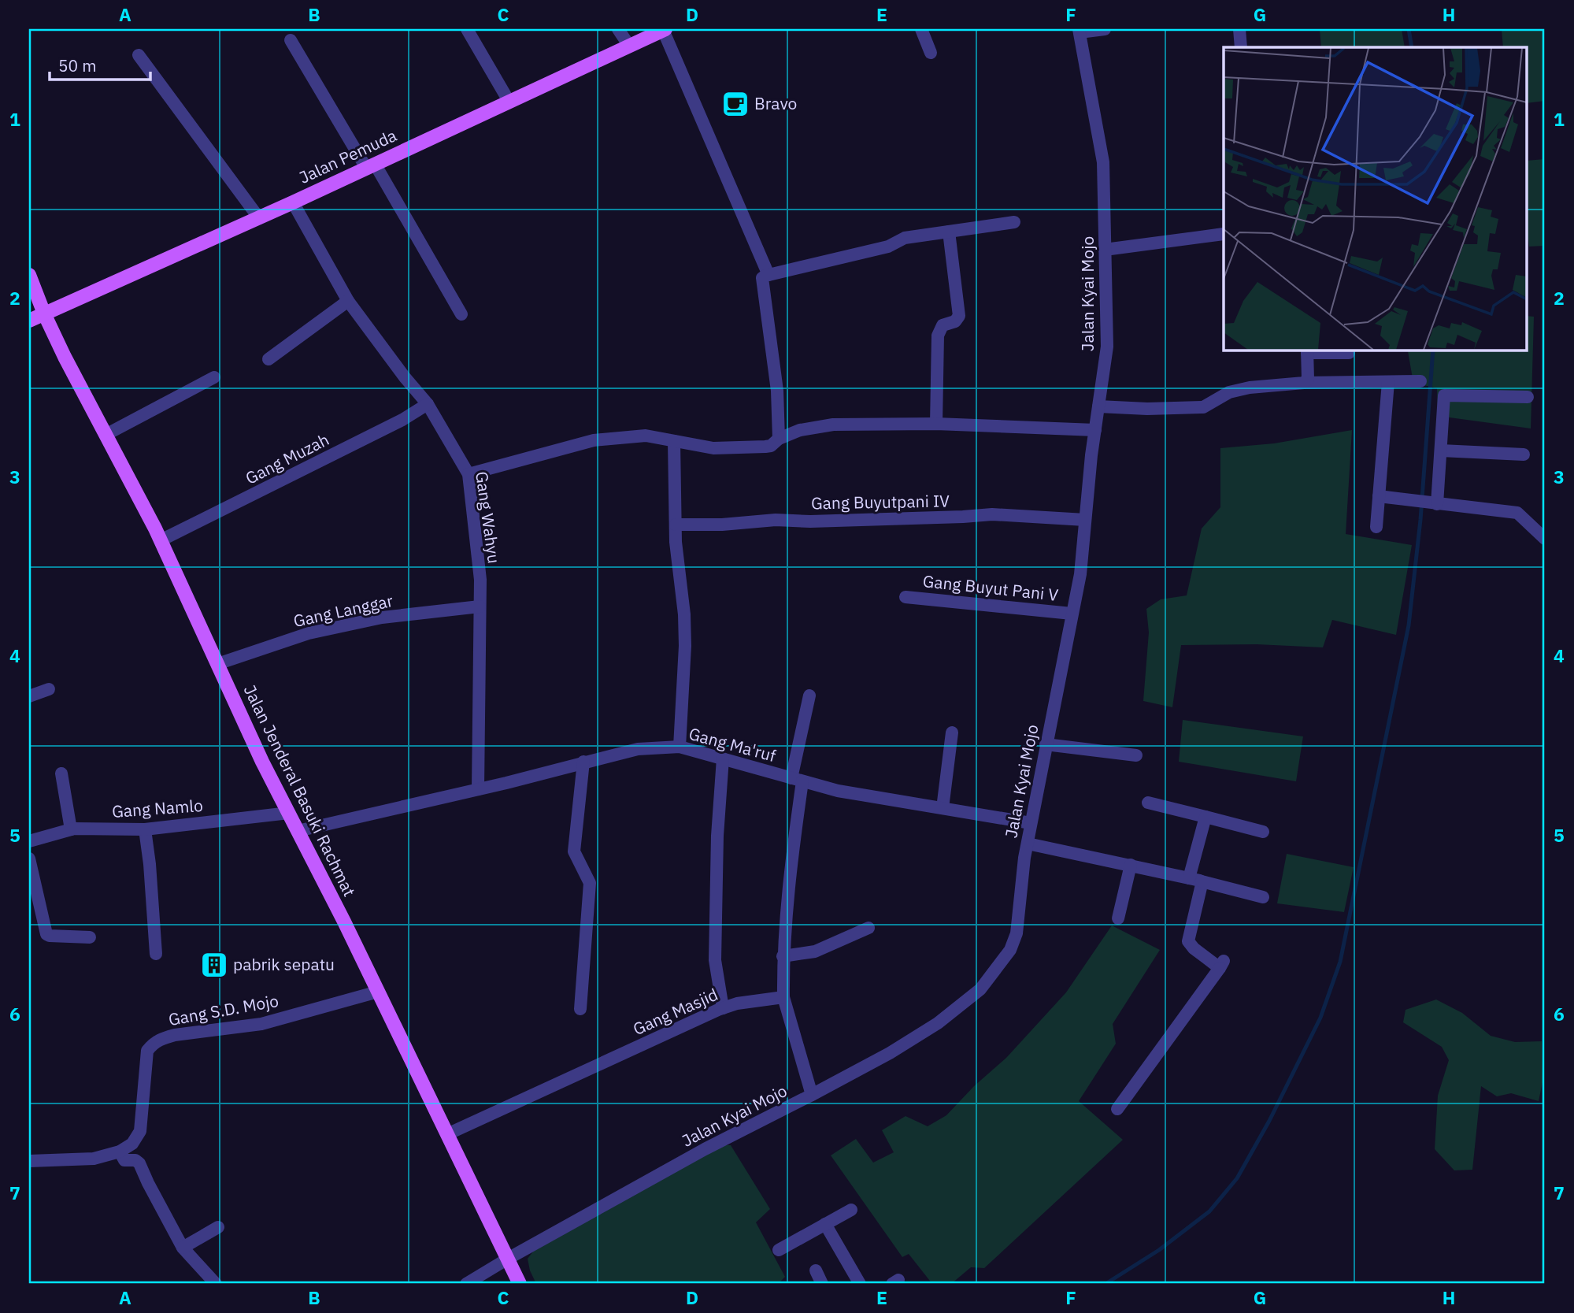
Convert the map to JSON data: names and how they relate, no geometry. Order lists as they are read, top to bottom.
{
  "streets": {
    "main road": ["Jalan Pemuda", "Jalan Jenderal Basuki Rachmat"],
    "street": [
      "Jalan Kyai Mojo",
      "Gang Muzah",
      "Gang Buyutpani IV",
      "Gang Wahyu",
      "Gang Buyut Pani V",
      "Gang Langgar",
      "Gang Ma'ruf",
      "Gang Namlo",
      "Gang S.D. Mojo",
      "Gang Masjid"
    ]
  },
  "crossings": [
    ["Jalan Pemuda", "Gang Wahyu"],
    ["Jalan Pemuda", "Jalan Jenderal Basuki Rachmat"],
    ["Jalan Kyai Mojo", "Gang Buyutpani IV"],
    ["Jalan Kyai Mojo", "Gang Buyut Pani V"],
    ["Jalan Kyai Mojo", "Gang Ma'ruf"],
    ["Jalan Kyai Mojo", "Jalan Jenderal Basuki Rachmat"],
    ["Gang Muzah", "Gang Wahyu"],
    ["Gang Muzah", "Jalan Jenderal Basuki Rachmat"],
    ["Gang Wahyu", "Gang Langgar"],
    ["Gang Wahyu", "Gang Ma'ruf"],
    ["Gang Langgar", "Jalan Jenderal Basuki Rachmat"],
    ["Gang Ma'ruf", "Jalan Jenderal Basuki Rachmat"],
    ["Jalan Jenderal Basuki Rachmat", "Gang Namlo"],
    ["Jalan Jenderal Basuki Rachmat", "Gang S.D. Mojo"],
    ["Jalan Jenderal Basuki Rachmat", "Gang Masjid"]
  ],
  "places": {
    "cafe": ["Bravo"],
    "building": ["pabrik sepatu"]
  },
  "scale_bar": "50 m",
  "grid": {
    "columns": [
      "A",
      "B",
      "C",
      "D",
      "E",
      "F",
      "G",
      "H"
    ],
    "rows": [
      "1",
      "2",
      "3",
      "4",
      "5",
      "6",
      "7"
    ]
  }
}
